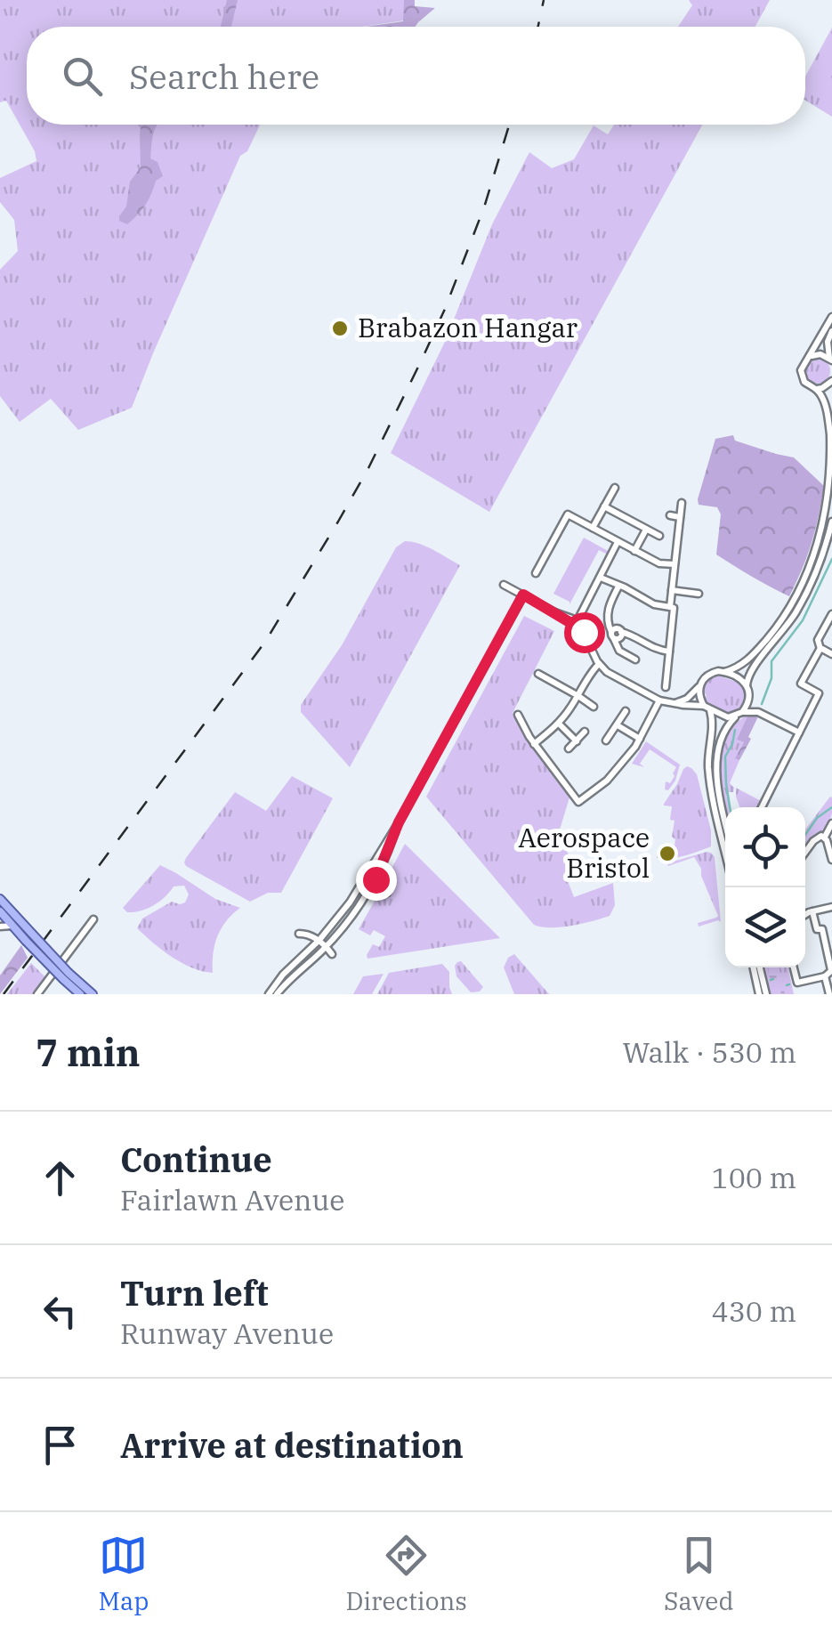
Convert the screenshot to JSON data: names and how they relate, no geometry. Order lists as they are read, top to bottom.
{
  "places": ["Brabazon Hangar", "Aerospace Bristol"],
  "page": {
    "search": "Search here",
    "heading": ["7 min", "Walk · 530 m"],
    "list": [
      ["Continue", "Fairlawn Avenue", "100 m"],
      ["Turn left", "Runway Avenue", "430 m"],
      "Arrive at destination"
    ],
    "nav": ["Map", "Directions", "Saved"]
  }
}
